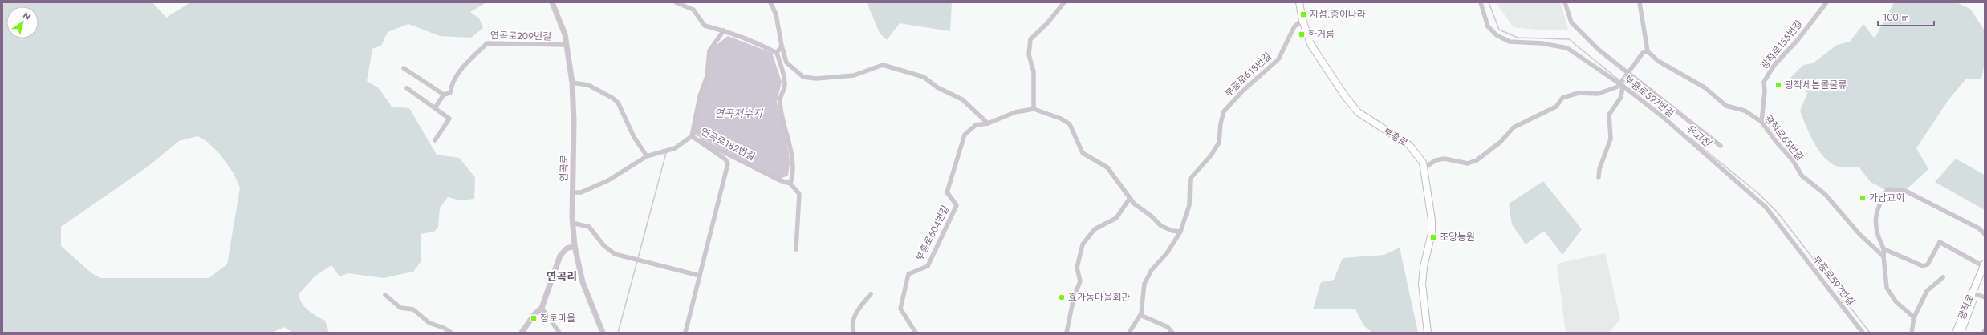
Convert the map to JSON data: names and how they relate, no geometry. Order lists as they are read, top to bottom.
{
  "streets": {
    "main road": ["부흥로", "광적로"],
    "street": [
      "연곡로209번길",
      "광적로155번길",
      "부흥로618번길",
      "부흥로597번길",
      "광적로65번길",
      "연곡로182번길",
      "연곡로",
      "부흥로604번길"
    ]
  },
  "crossings": [
    ["연곡로209번길", "연곡로"],
    ["광적로155번길", "광적로65번길"],
    ["부흥로618번길", "부흥로"],
    ["연곡로182번길", "연곡로"]
  ],
  "districts": ["연곡리"],
  "water": ["연곡저수지", "우고천"],
  "places": {
    "transit": [
      "지섬.종이나라",
      "한거름",
      "조양농원",
      "정토마을"
    ],
    "other": ["광적세븐콜물류", "가납교회", "효가동마을회관"]
  },
  "scale_bar": "100 m",
  "north": "top right"
}
